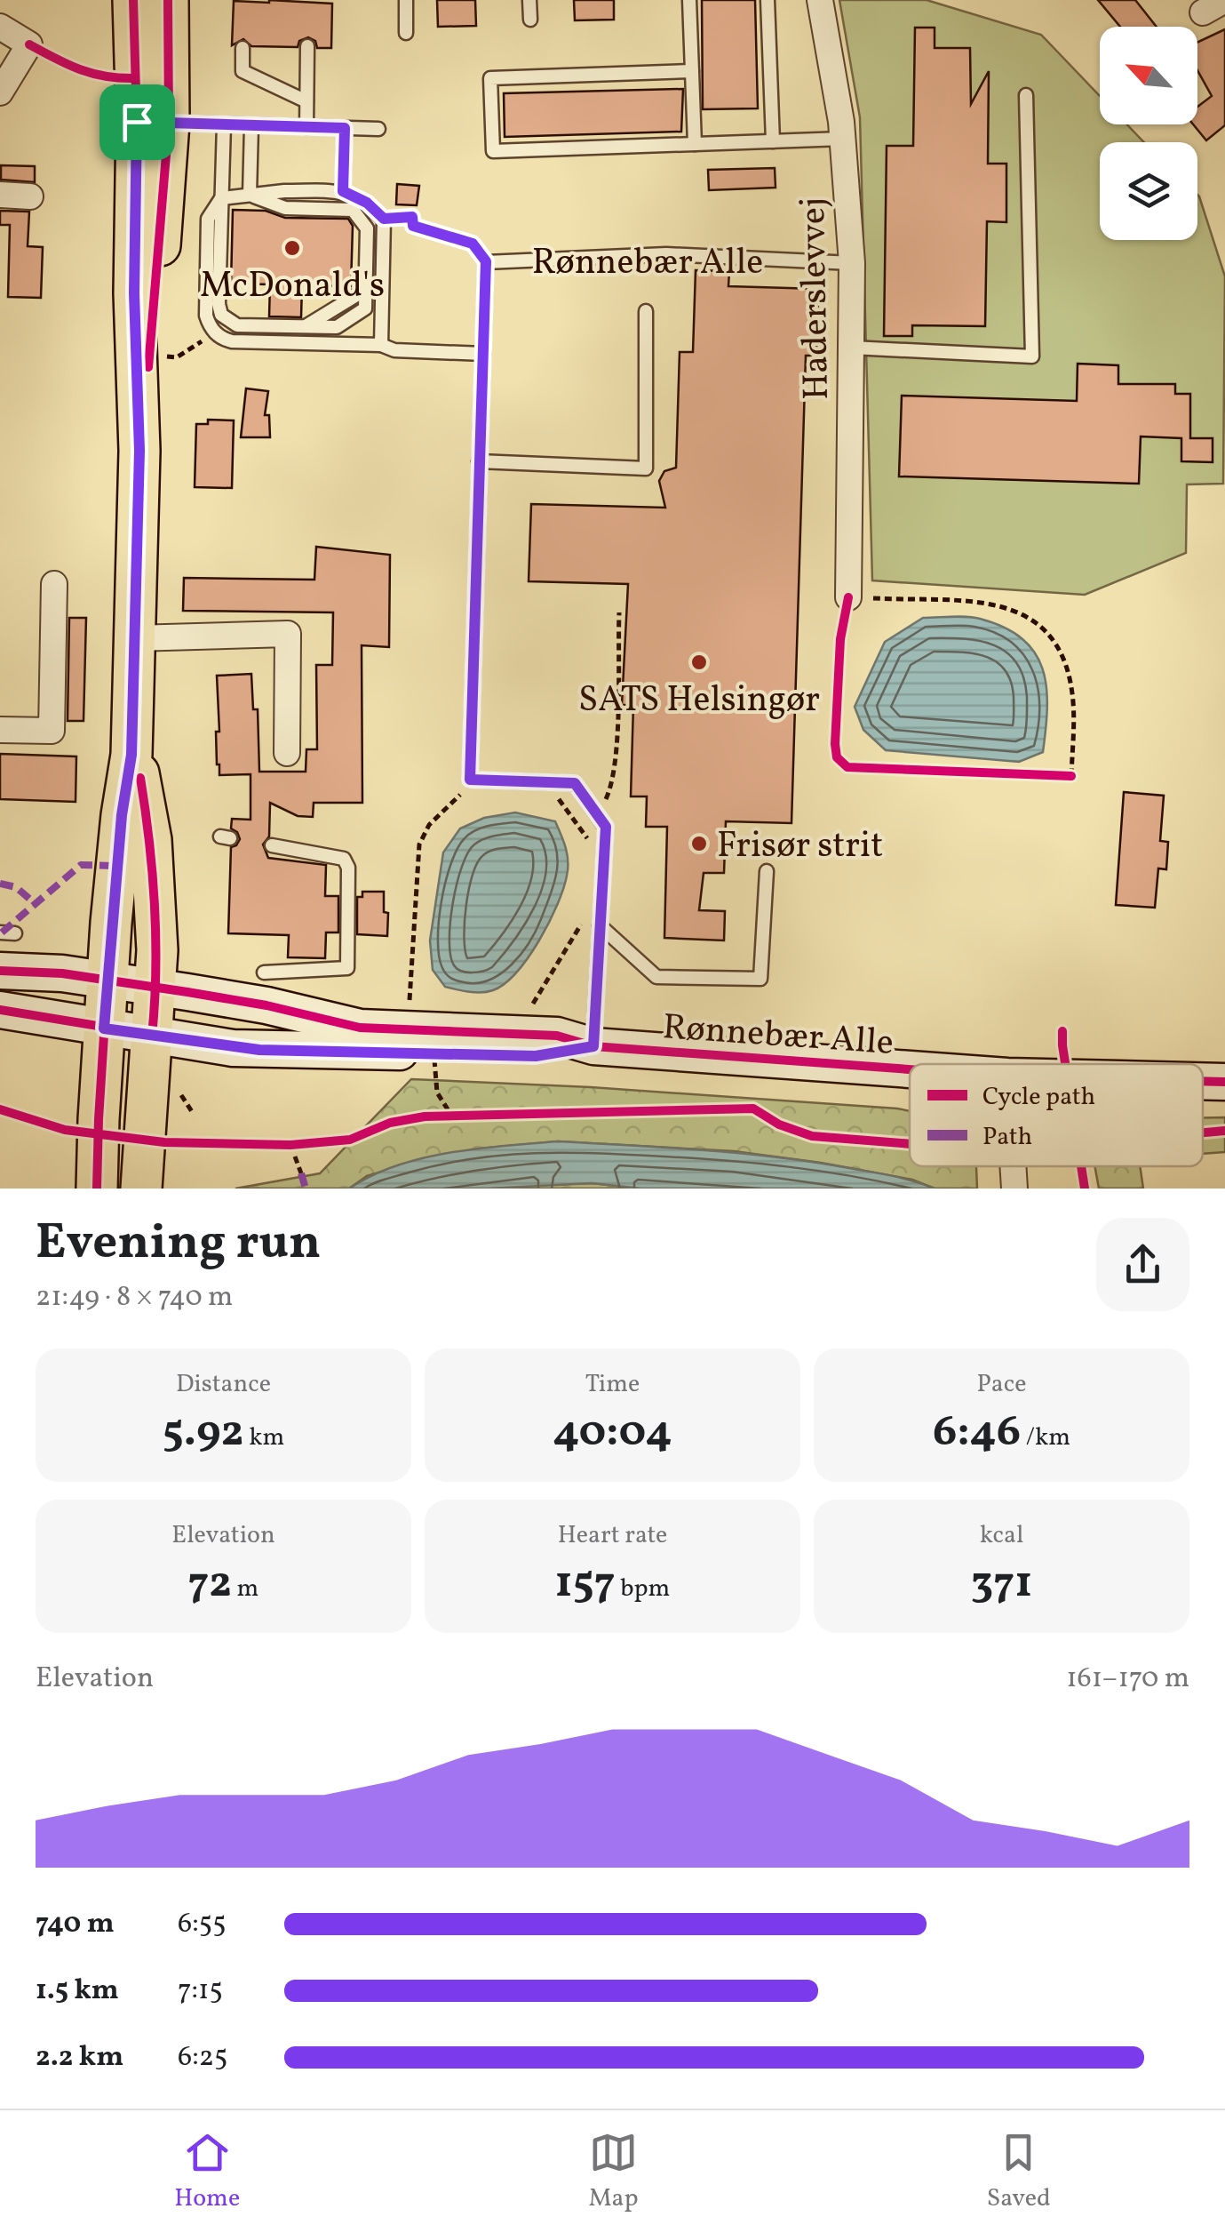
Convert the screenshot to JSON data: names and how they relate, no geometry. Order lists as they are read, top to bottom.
{
  "streets": {
    "main road": ["Rønnebær Alle"],
    "street": ["Haderslevvej"]
  },
  "crossings": [
    ["Rønnebær Alle", "Haderslevvej"]
  ],
  "places": ["McDonald's", "SATS Helsingør", "Frisør strit"],
  "legend": ["Cycle path", "Path"],
  "north": "top left",
  "page": {
    "heading": ["Evening run", "21:49 · 8 × 740 m"],
    "stats": [
      ["Distance", "5.92 km"],
      ["Time", "40:04"],
      ["Pace", "6:46 /km"],
      ["Elevation", "72 m"],
      ["Heart rate", "157 bpm"],
      ["kcal", "371"]
    ],
    "chart": ["Elevation", "161–170 m"],
    "list": [
      {
        "name": "740 m",
        "note": "6:55"
      },
      {
        "name": "1.5 km",
        "note": "7:15"
      },
      {
        "name": "2.2 km",
        "note": "6:25"
      }
    ],
    "tabs": ["Home", "Map", "Saved"]
  }
}
